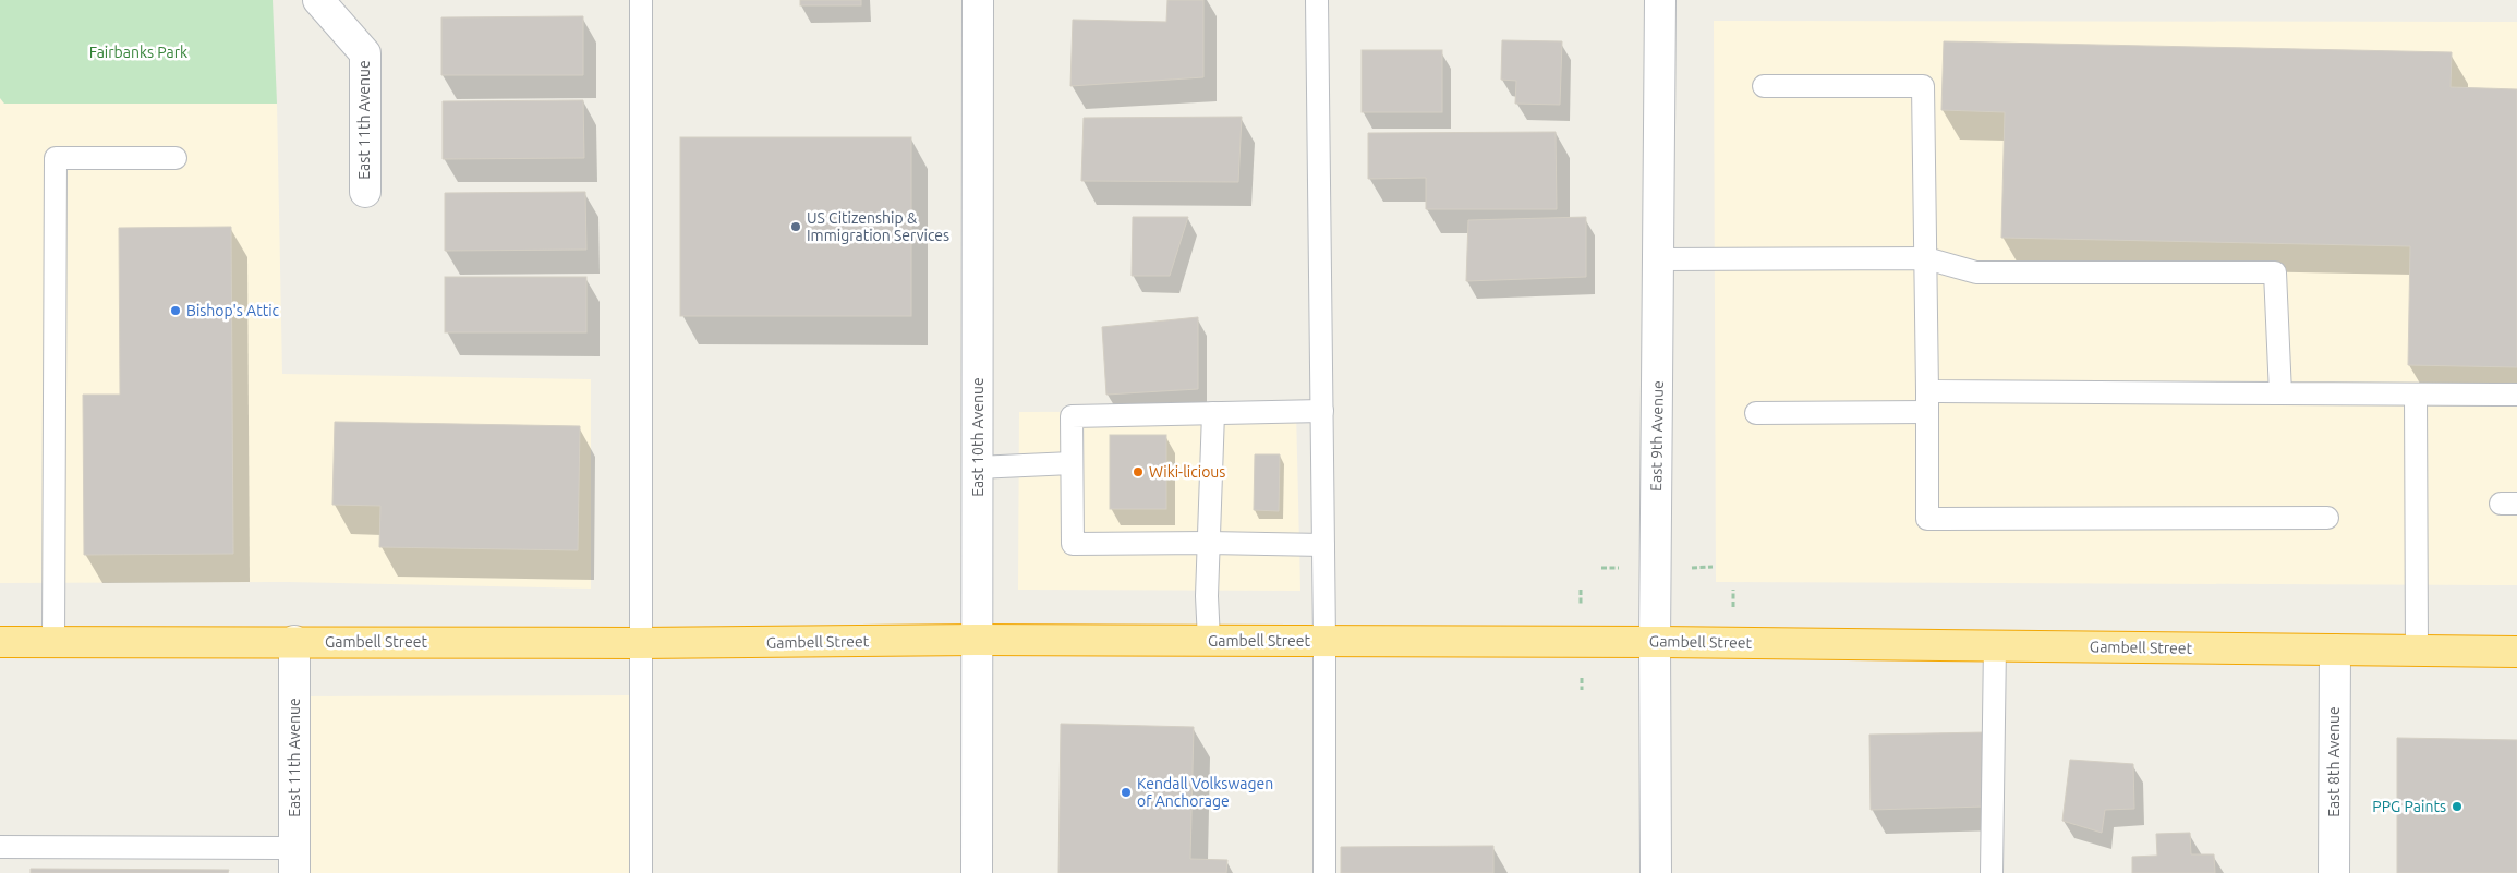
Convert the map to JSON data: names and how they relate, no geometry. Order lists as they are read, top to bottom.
{
  "streets": {
    "highway": ["Gambell Street"],
    "street": [
      "East 11th Avenue",
      "East 9th Avenue",
      "East 10th Avenue",
      "East 8th Avenue"
    ]
  },
  "crossings": [
    ["East 11th Avenue", "Gambell Street"],
    ["East 9th Avenue", "Gambell Street"],
    ["East 10th Avenue", "Gambell Street"],
    ["Gambell Street", "East 8th Avenue"]
  ],
  "parks": ["Fairbanks Park"],
  "places": [
    "US Citizenship & Immigration Services",
    "Bishop's Attic",
    "Wiki-licious",
    "Kendall Volkswagen of Anchorage",
    "PPG Paints"
  ]
}
